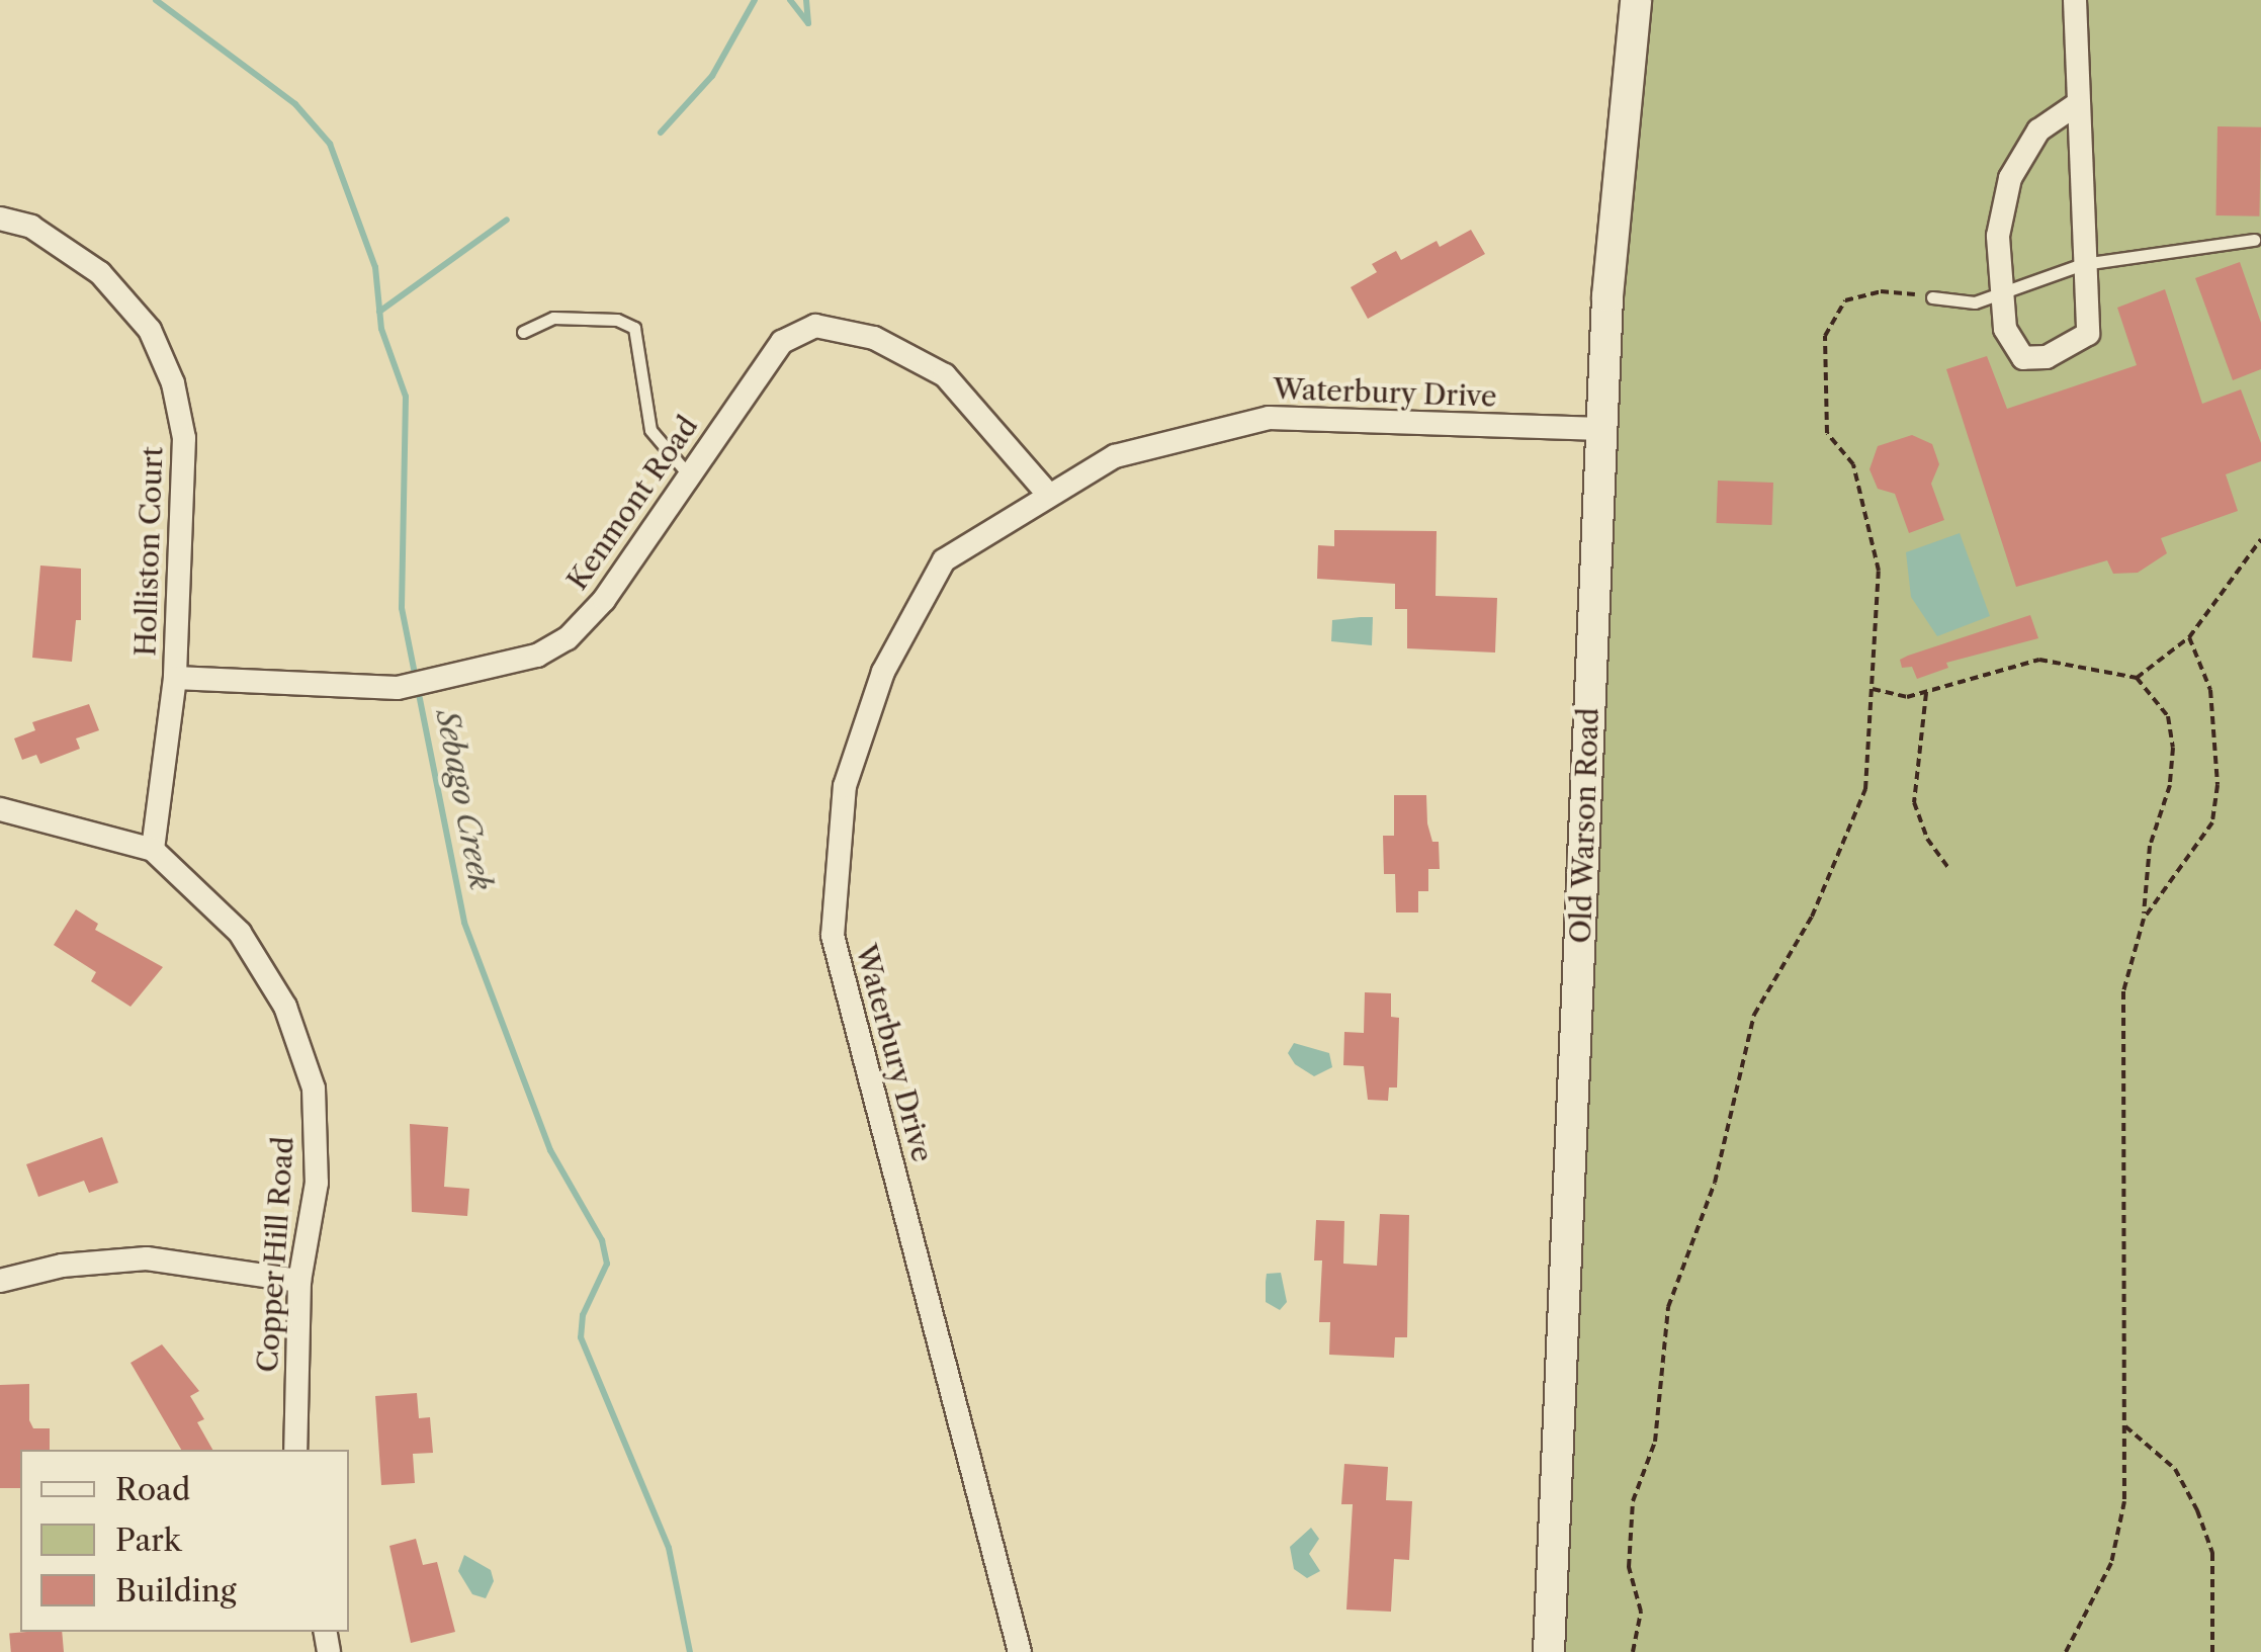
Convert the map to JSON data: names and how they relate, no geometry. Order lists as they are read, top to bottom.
{
  "streets": {
    "street": [
      "Waterbury Drive",
      "Kenmont Road",
      "Holliston Court",
      "Old Warson Road",
      "Copper Hill Road"
    ]
  },
  "crossings": [
    ["Waterbury Drive", "Kenmont Road"],
    ["Waterbury Drive", "Old Warson Road"],
    ["Kenmont Road", "Holliston Court"],
    ["Holliston Court", "Copper Hill Road"]
  ],
  "water": ["Sebago Creek"],
  "legend": ["Road", "Park", "Building"]
}
